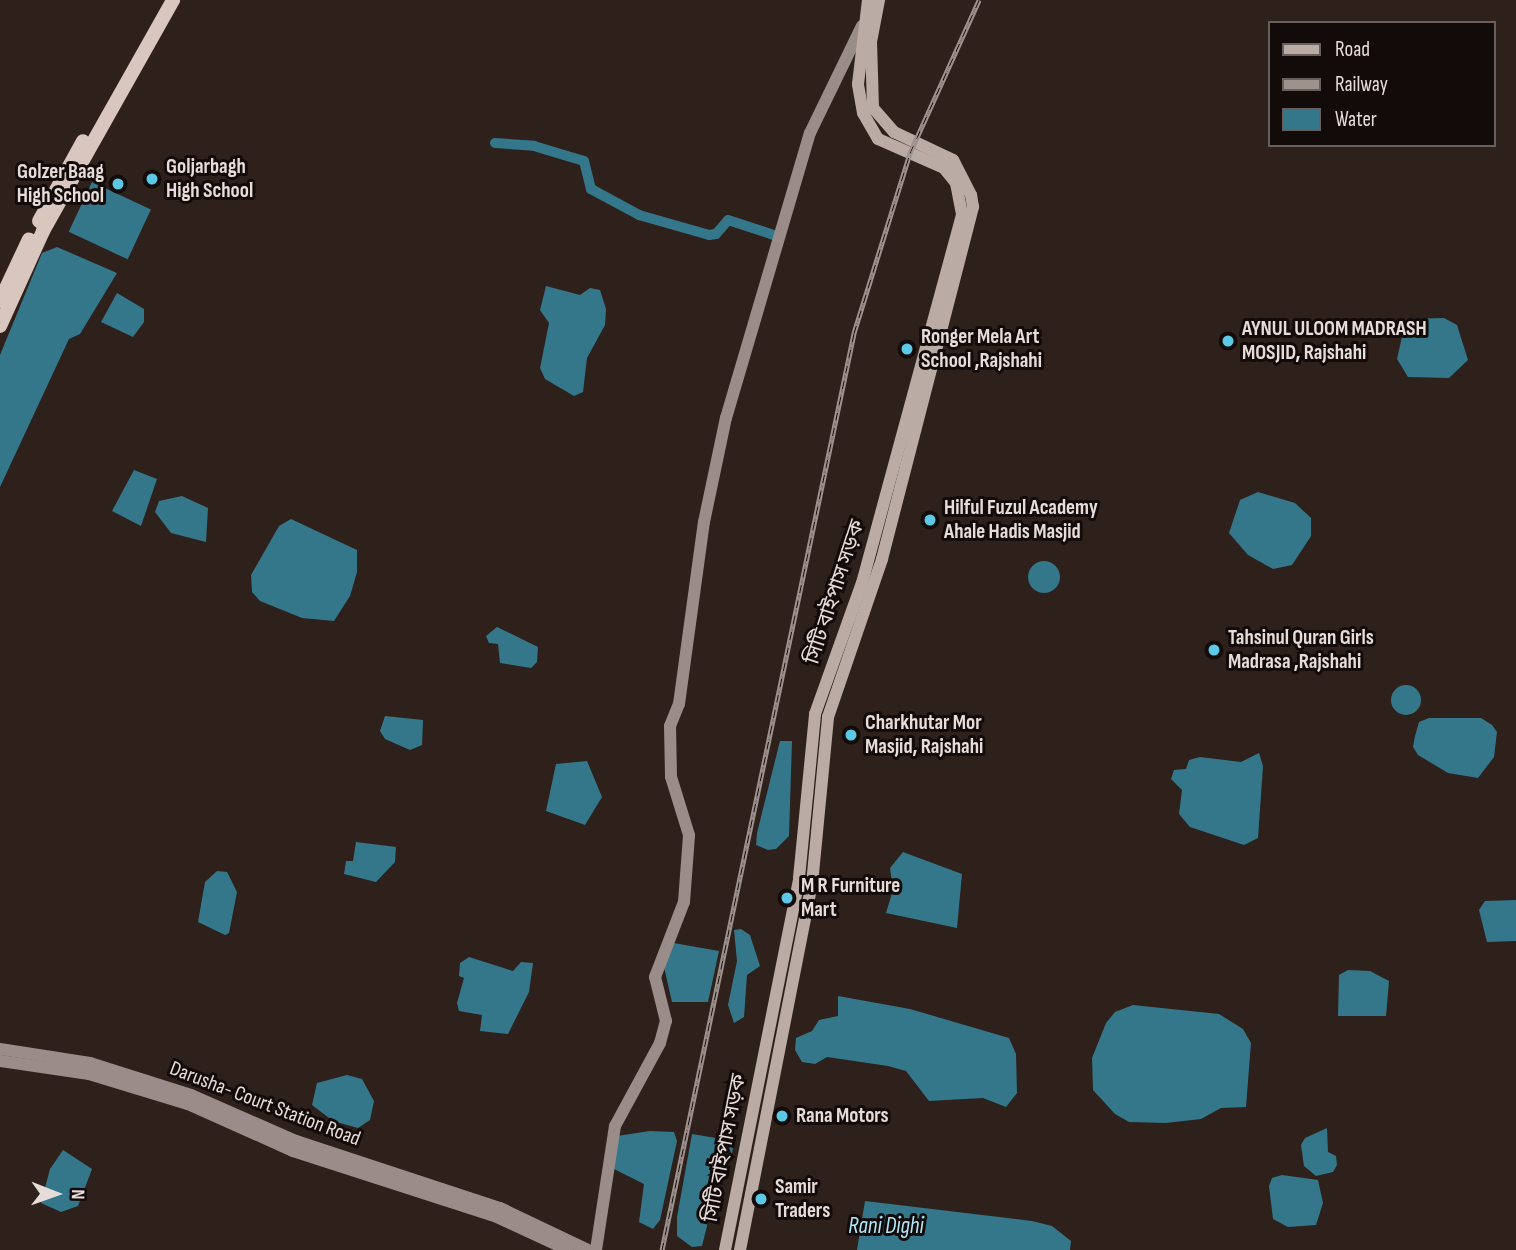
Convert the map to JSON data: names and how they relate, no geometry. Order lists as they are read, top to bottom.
{
  "streets": {
    "main road": ["সিটি বাইপাস সড়ক"],
    "street": ["Darusha- Court Station Road"]
  },
  "water": ["Rani Dighi"],
  "places": [
    "Goljarbagh High School",
    "Golzer Baag High School",
    "AYNUL ULOOM MADRASH MOSJID, Rajshahi",
    "Ronger Mela Art School ,Rajshahi",
    "Hilful Fuzul Academy Ahale Hadis Masjid",
    "Tahsinul Quran Girls Madrasa ,Rajshahi",
    "Charkhutar Mor Masjid, Rajshahi",
    "M R Furniture Mart",
    "Rana Motors",
    "Samir Traders"
  ],
  "legend": ["Road", "Railway", "Water"],
  "north": "right"
}
